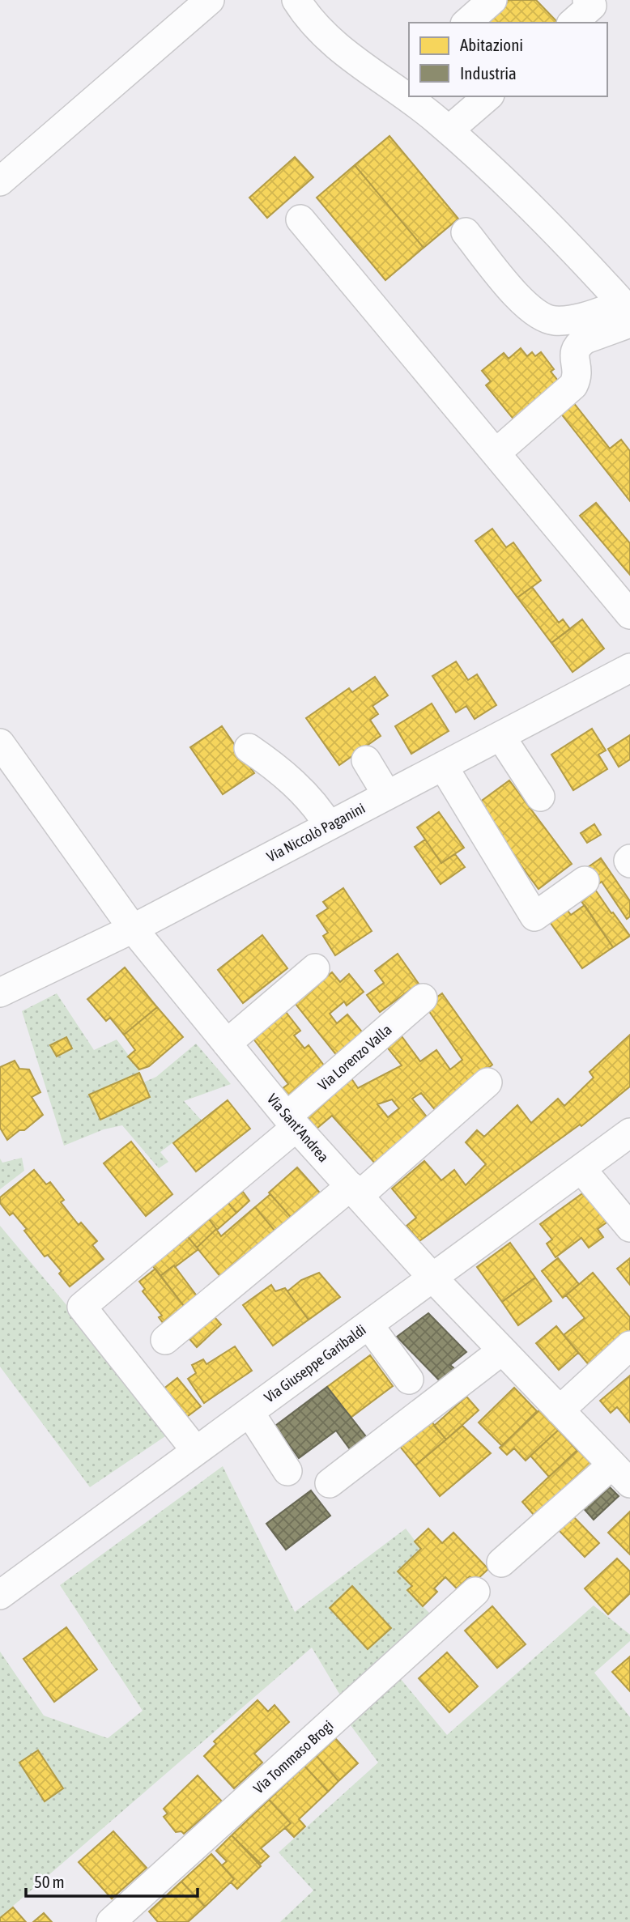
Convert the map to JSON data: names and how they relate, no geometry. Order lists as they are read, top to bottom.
{
  "streets": {
    "street": [
      "Via Niccolò Paganini",
      "Via Lorenzo Valla",
      "Via Sant'Andrea",
      "Via Giuseppe Garibaldi",
      "Via Tommaso Brogi"
    ]
  },
  "crossings": [
    ["Via Niccolò Paganini", "Via Sant'Andrea"],
    ["Via Lorenzo Valla", "Via Sant'Andrea"],
    ["Via Lorenzo Valla", "Via Giuseppe Garibaldi"],
    ["Via Sant'Andrea", "Via Giuseppe Garibaldi"]
  ],
  "legend": ["Abitazioni", "Industria"],
  "scale_bar": "50 m"
}
